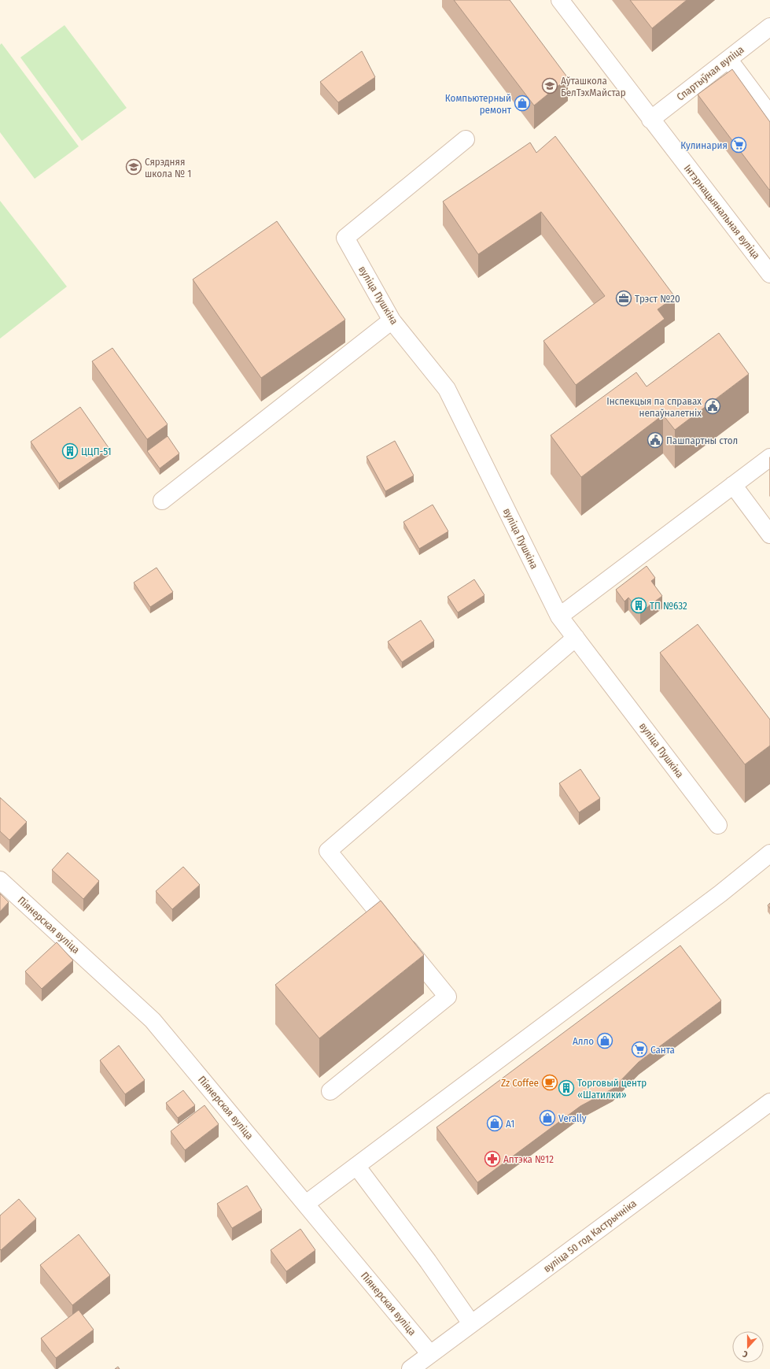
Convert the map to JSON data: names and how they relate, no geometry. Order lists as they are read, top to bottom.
{
  "streets": {
    "street": [
      "Спартыўная вуліца",
      "Інтэрнацыянальная вуліца",
      "вуліца Пушкіна",
      "Піянерская вуліца",
      "вуліца 50 год Кастрычніка"
    ]
  },
  "crossings": [
    ["Спартыўная вуліца", "Інтэрнацыянальная вуліца"],
    ["Піянерская вуліца", "вуліца 50 год Кастрычніка"]
  ],
  "places": {
    "school or university": ["Аўташкола БелТэхМайстар", "Сярэдняя школа № 1"],
    "shop": [
      "Компьютерный ремонт",
      "Алло",
      "Verally",
      "A1"
    ],
    "supermarket": ["Кулинария", "Санта"],
    "office": ["Трэст №20"],
    "public building": ["Інспекцыя па справах непаўналетніх", "Пашпартны стол"],
    "building": ["ЦЦП-51", "ТП №632", "Торговый центр «Шатилки»"],
    "cafe": ["Zz Coffee"],
    "pharmacy": ["Аптэка №12"]
  },
  "north": "bottom"
}
